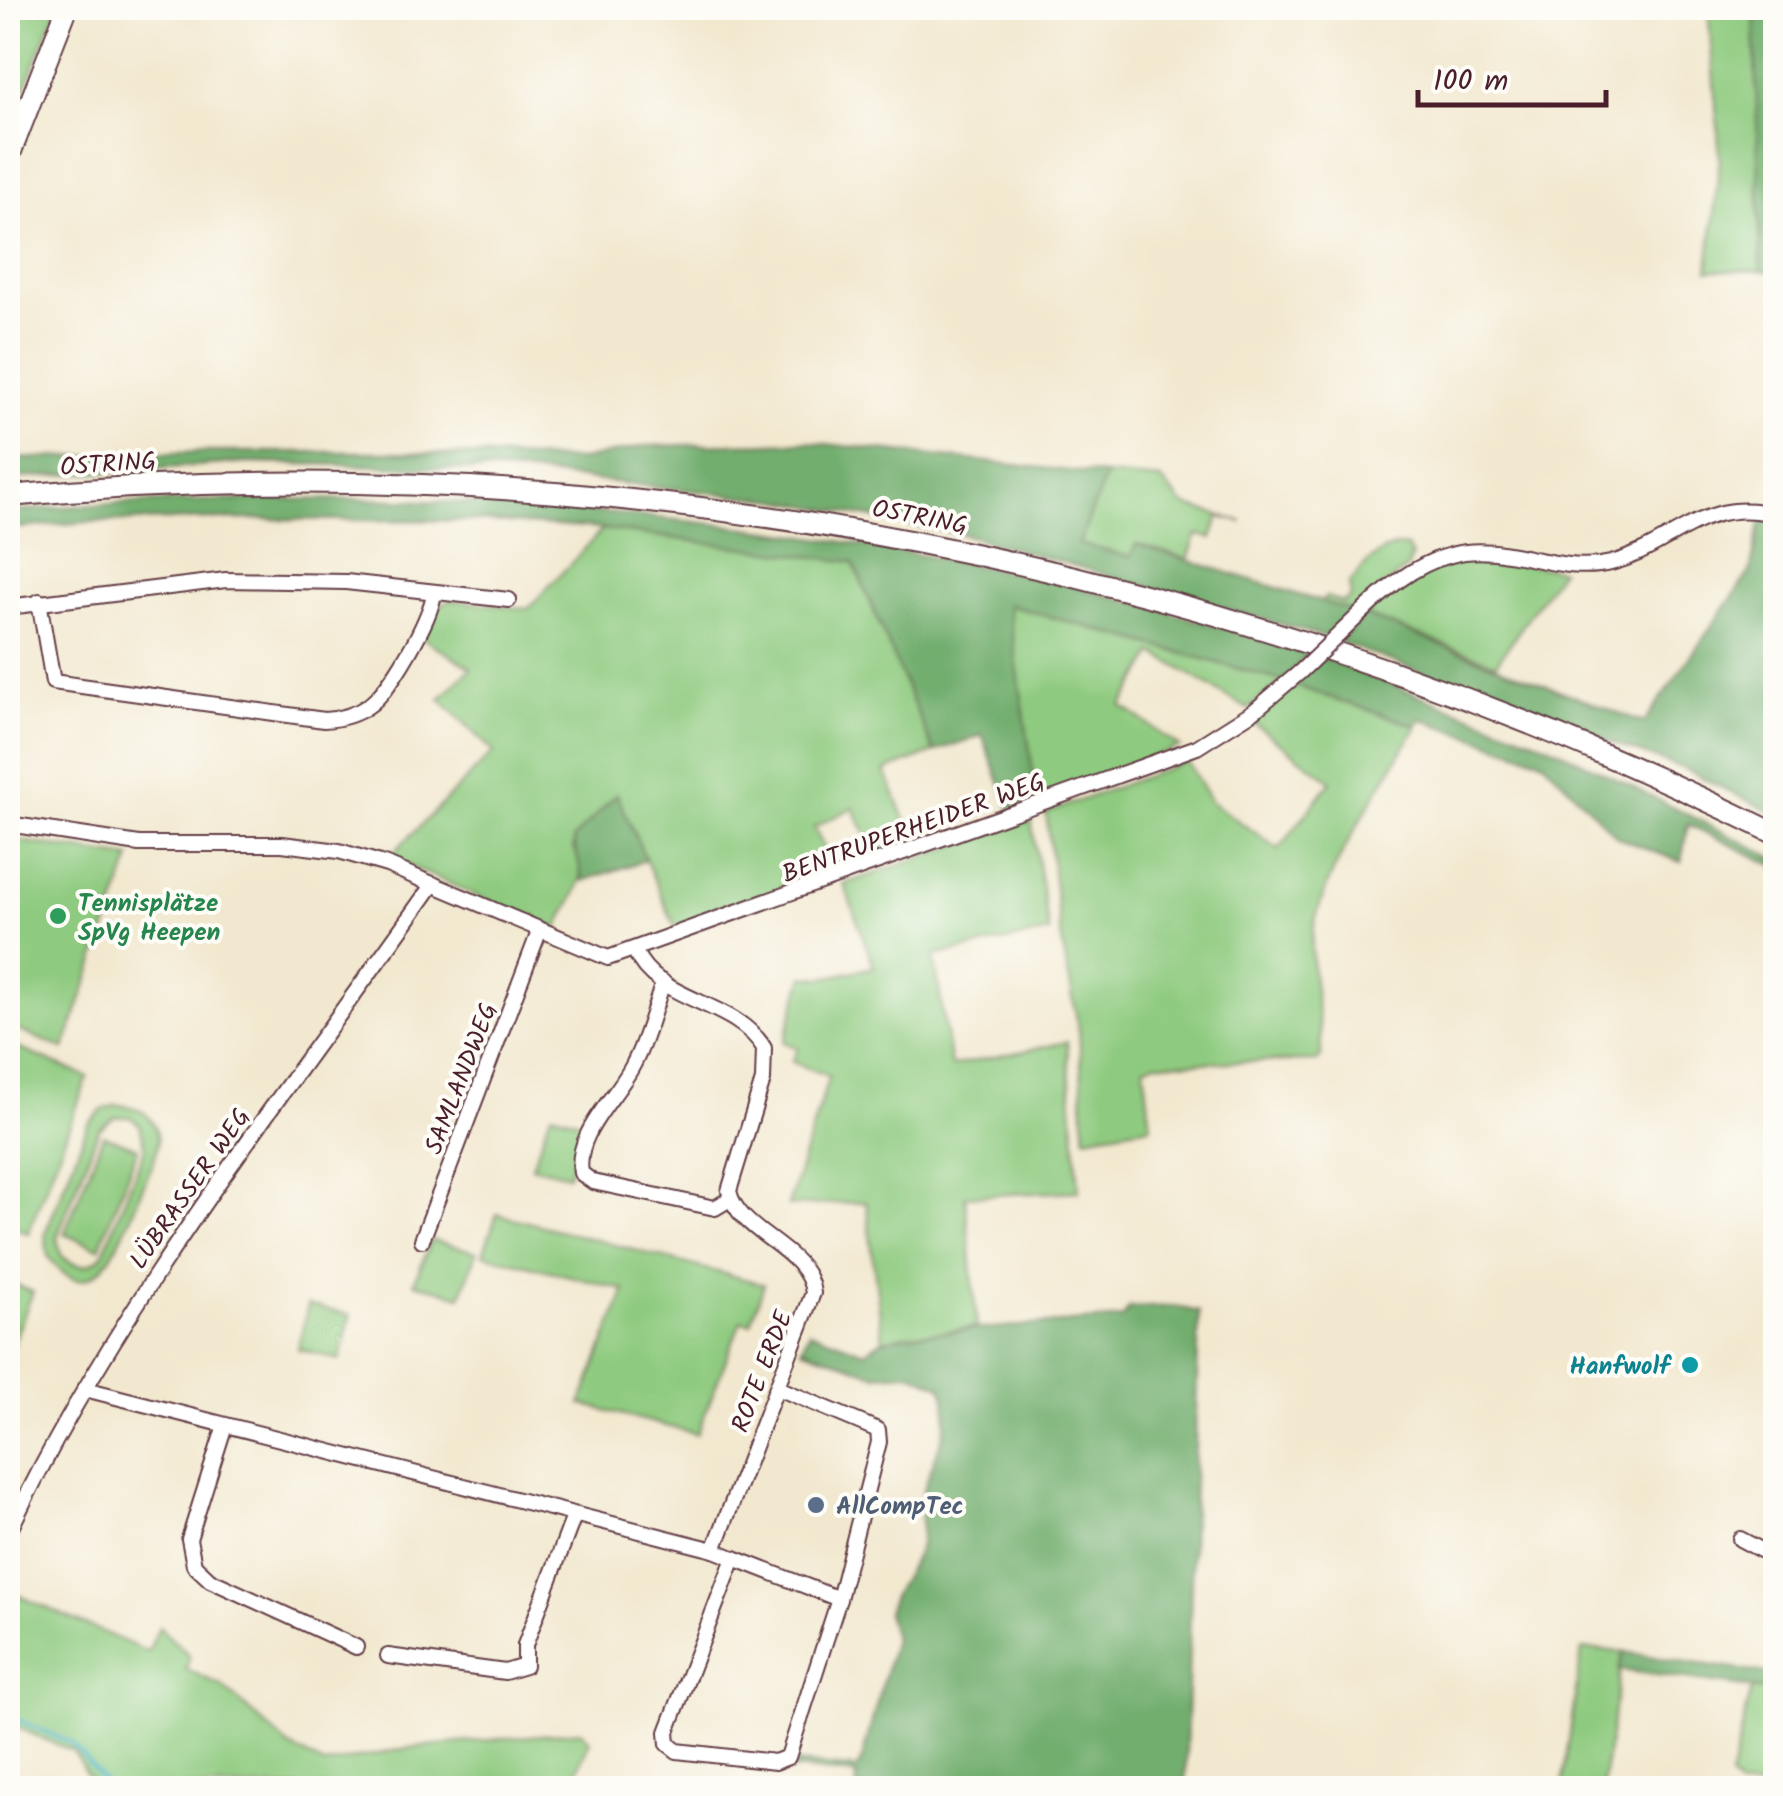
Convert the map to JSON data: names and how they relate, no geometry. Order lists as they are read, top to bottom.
{
  "streets": {
    "main road": ["OSTRING"],
    "street": [
      "BENTRUPERHEIDER WEG",
      "SAMLANDWEG",
      "LÜBRASSER WEG",
      "ROTE ERDE"
    ]
  },
  "crossings": [
    ["BENTRUPERHEIDER WEG", "SAMLANDWEG"],
    ["BENTRUPERHEIDER WEG", "LÜBRASSER WEG"]
  ],
  "places": ["Tennisplätze SpVg Heepen", "Hanfwolf", "AllCompTec"],
  "scale_bar": "100 m"
}
